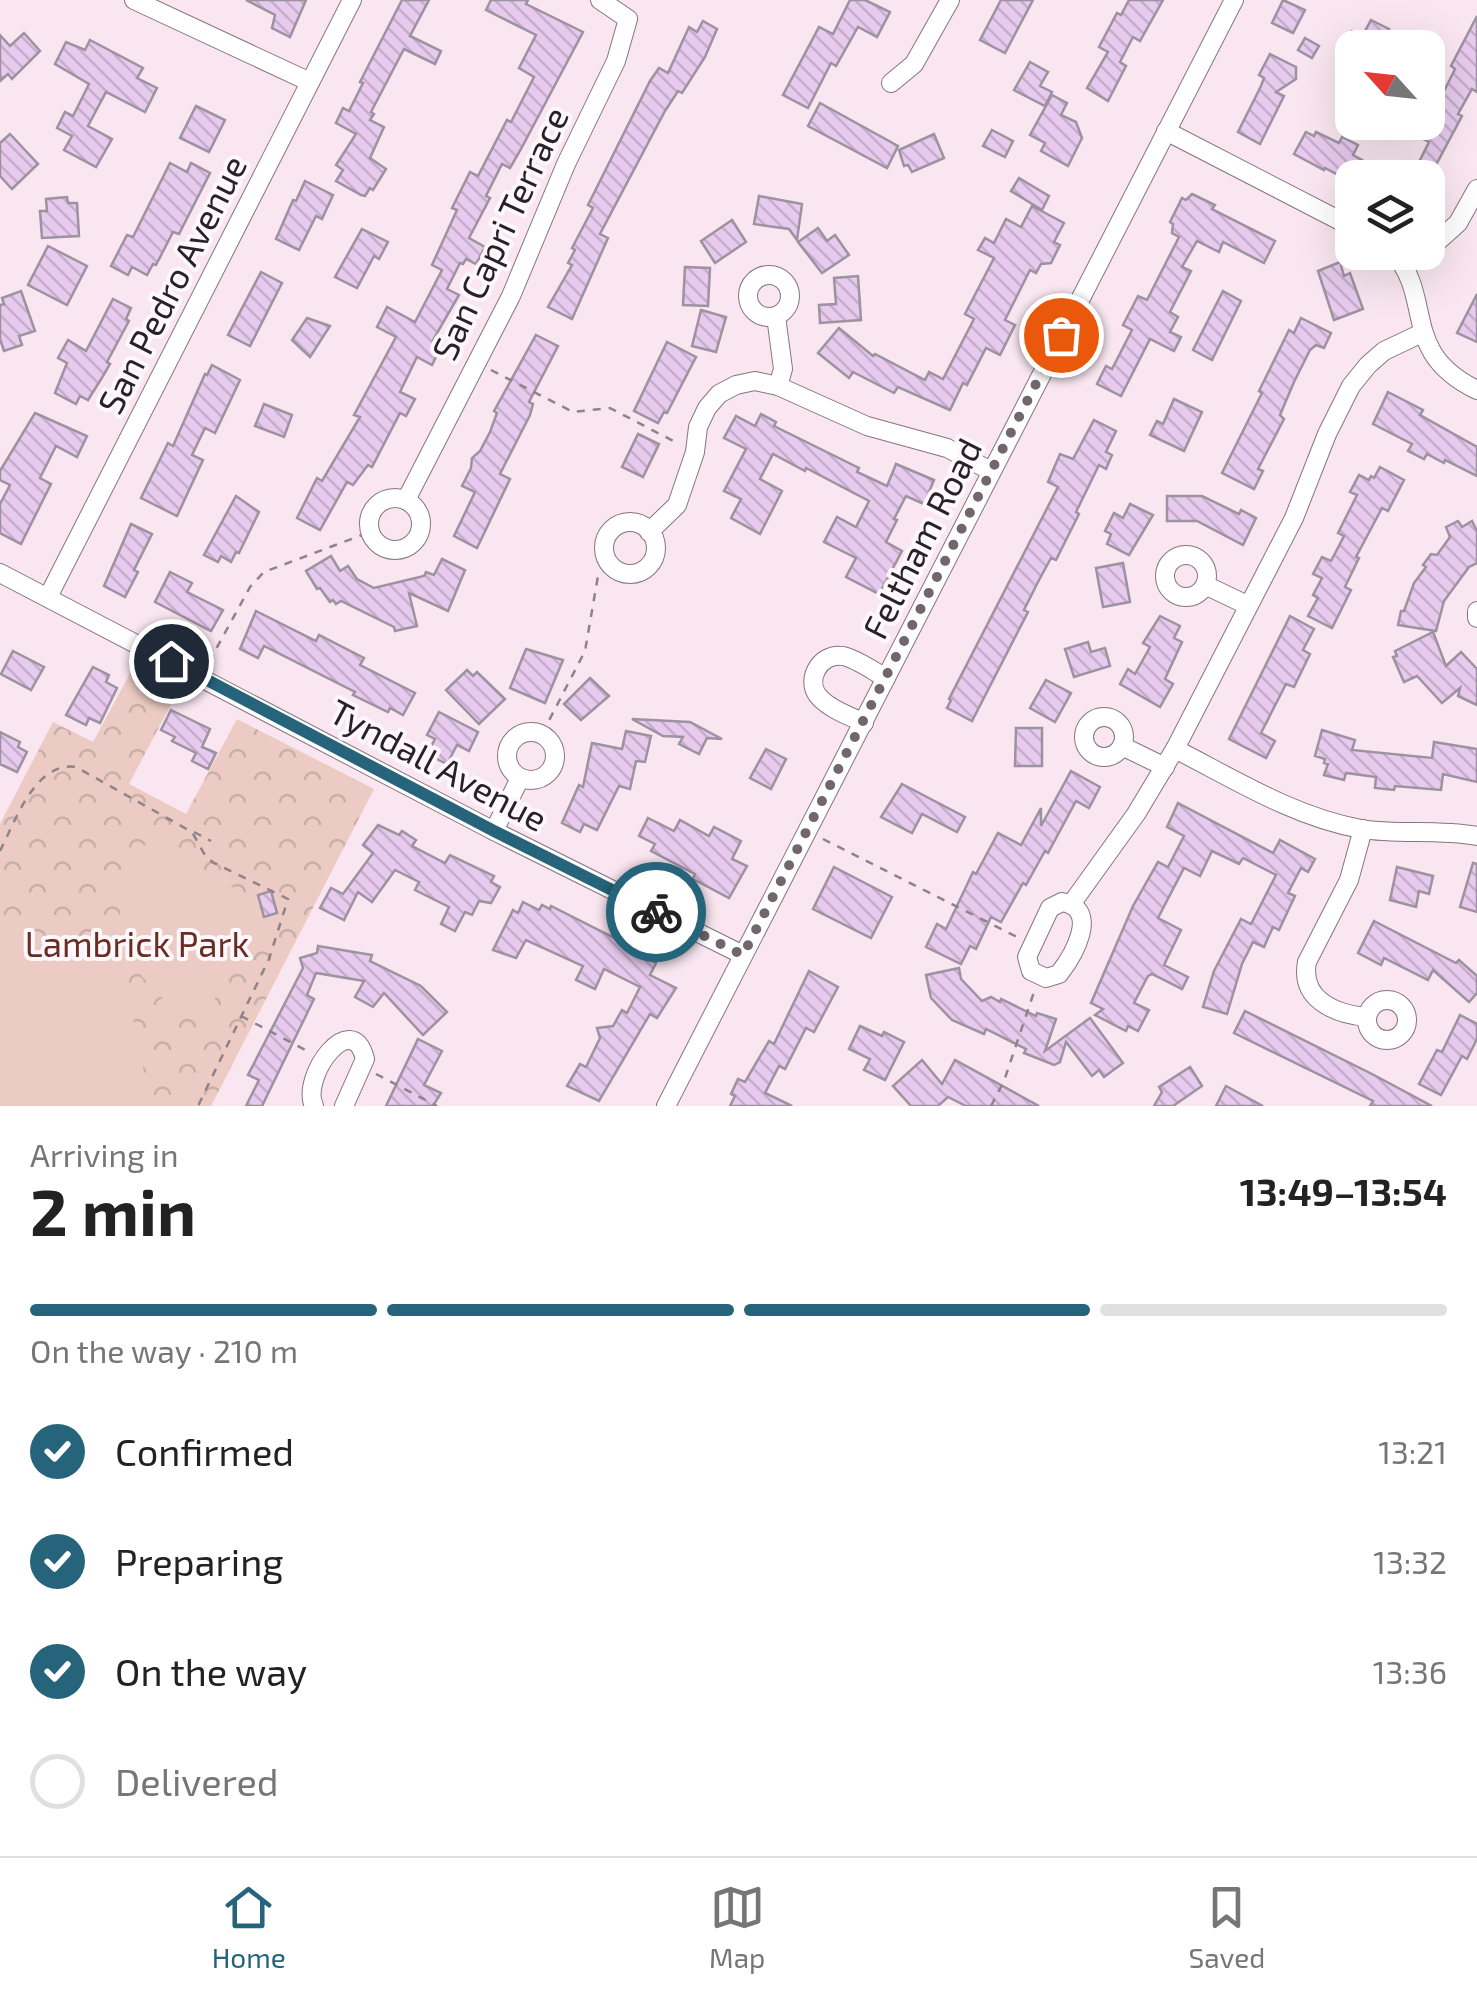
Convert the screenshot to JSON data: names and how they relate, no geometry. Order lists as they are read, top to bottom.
{
  "streets": {
    "street": [
      "San Capri Terrace",
      "San Pedro Avenue",
      "Feltham Road",
      "Tyndall Avenue"
    ]
  },
  "crossings": [
    ["San Pedro Avenue", "Tyndall Avenue"],
    ["Feltham Road", "Tyndall Avenue"]
  ],
  "parks": ["Lambrick Park"],
  "north": "top left",
  "page": {
    "heading": ["2 min", "Arriving in", "13:49–13:54"],
    "bar": "On the way · 210 m",
    "list": [
      ["Confirmed", "13:21"],
      ["Preparing", "13:32"],
      ["On the way", "13:36"],
      "Delivered"
    ],
    "tabs": ["Home", "Map", "Saved"]
  }
}
